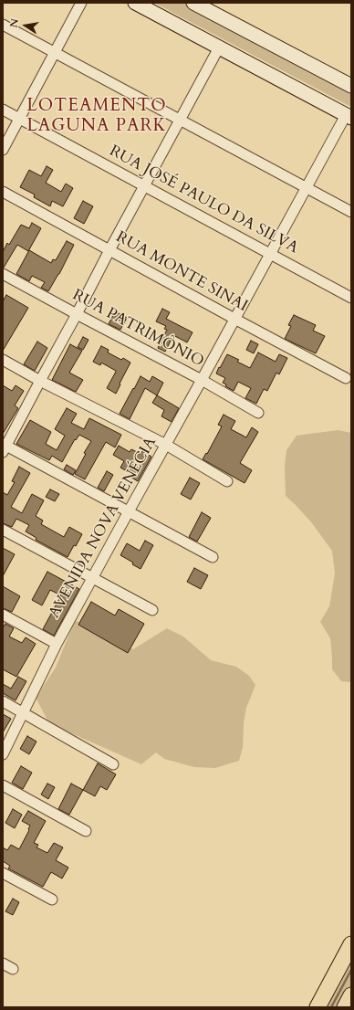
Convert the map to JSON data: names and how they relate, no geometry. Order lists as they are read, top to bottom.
{
  "streets": {
    "street": [
      "RUA JOSÉ PAULO DA SILVA",
      "RUA MONTE SINAI",
      "RUA PATRIMÔNIO",
      "AVENIDA NOVA VENÉCIA"
    ]
  },
  "crossings": [
    ["RUA JOSÉ PAULO DA SILVA", "AVENIDA NOVA VENÉCIA"],
    ["RUA MONTE SINAI", "AVENIDA NOVA VENÉCIA"],
    ["RUA PATRIMÔNIO", "AVENIDA NOVA VENÉCIA"]
  ],
  "districts": ["LOTEAMENTO LAGUNA PARK"],
  "north": "left"
}
